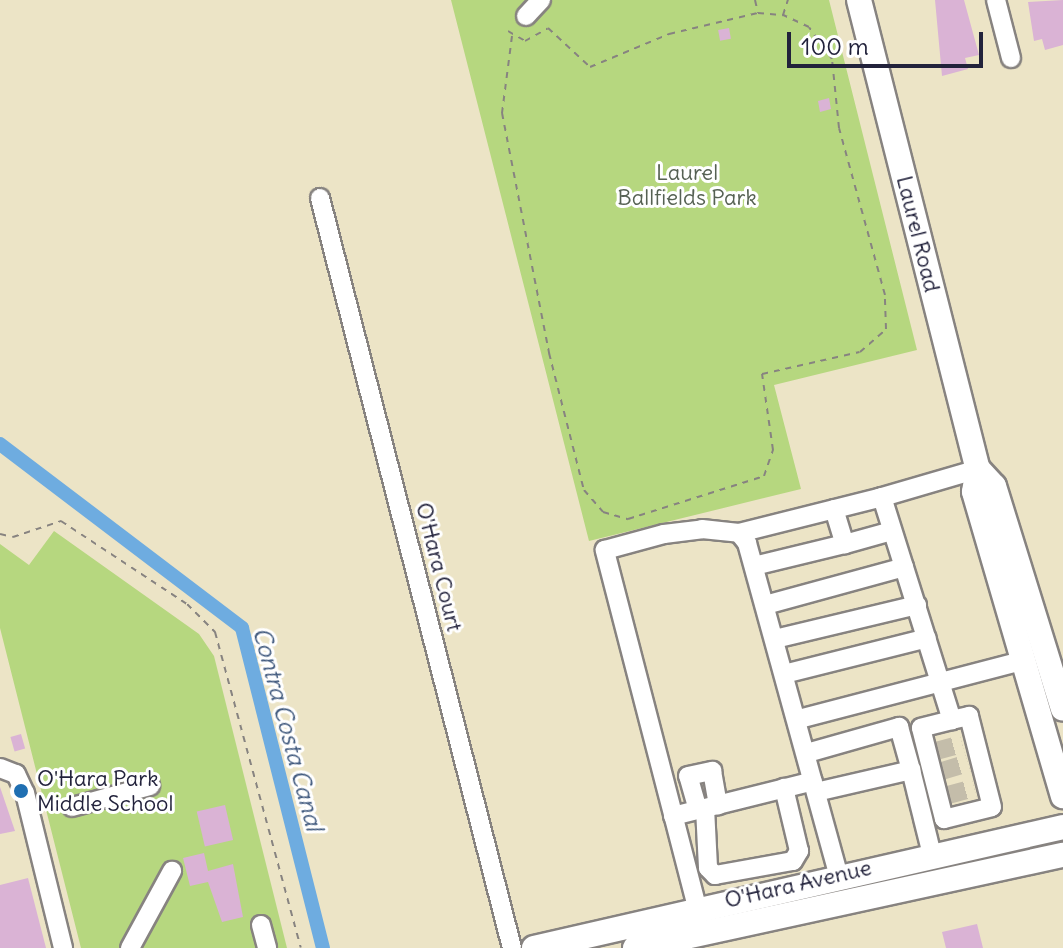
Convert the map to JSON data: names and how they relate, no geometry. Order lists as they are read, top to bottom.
{
  "streets": {
    "main road": ["Laurel Road", "O'Hara Avenue"],
    "street": ["O'Hara Court"]
  },
  "water": ["Contra Costa Canal"],
  "parks": ["Laurel Ballfields Park"],
  "places": ["O'Hara Park Middle School"],
  "scale_bar": "100 m"
}
